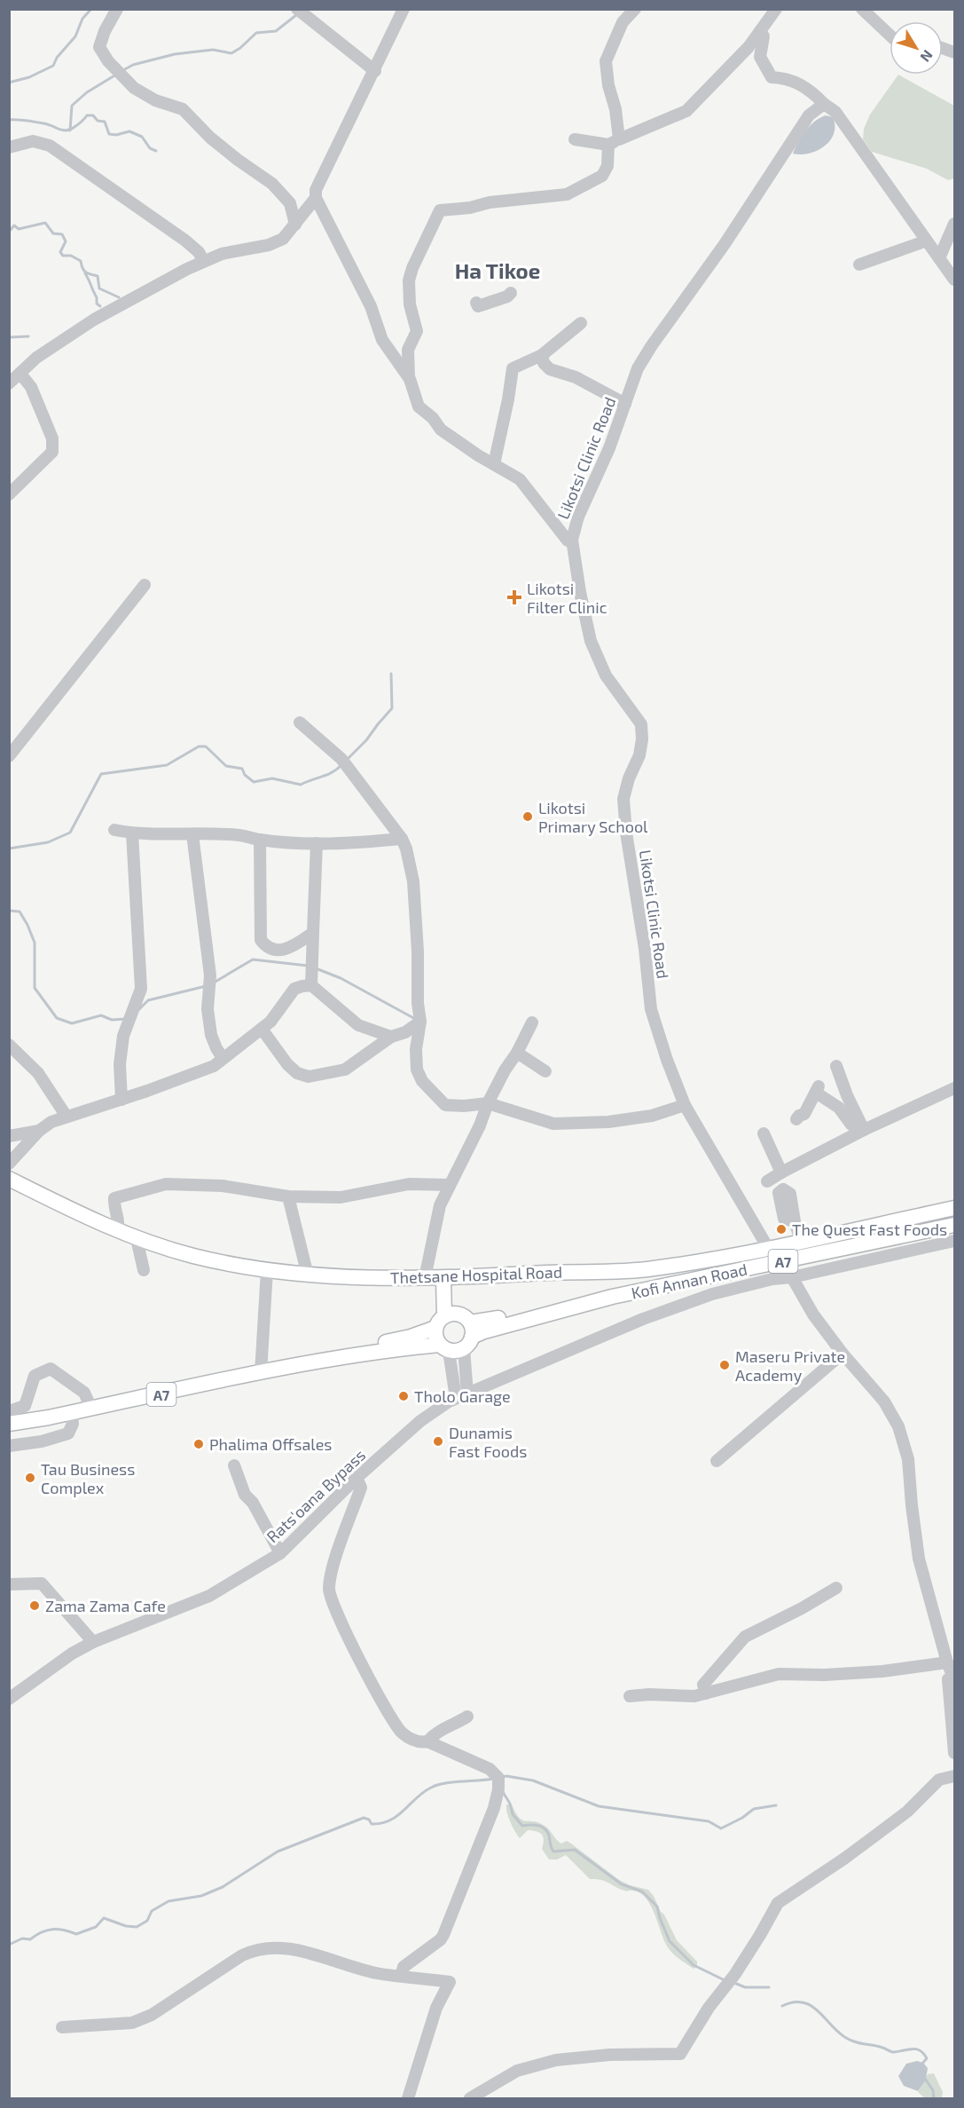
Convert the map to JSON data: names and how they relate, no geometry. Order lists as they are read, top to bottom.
{
  "streets": {
    "main road": ["A7", "Thetsane Hospital Road", "Kofi Annan Road"],
    "street": ["Likotsi Clinic Road", "Rats'oana Bypass"]
  },
  "crossings": [
    ["Likotsi Clinic Road", "Thetsane Hospital Road"]
  ],
  "districts": ["Ha Tikoe"],
  "places": {
    "health": ["Likotsi Filter Clinic"],
    "other": [
      "Likotsi Primary School",
      "The Quest Fast Foods",
      "Maseru Private Academy",
      "Tholo Garage",
      "Dunamis Fast Foods",
      "Phalima Offsales",
      "Tau Business Complex",
      "Zama Zama Cafe"
    ]
  },
  "north": "bottom right"
}
